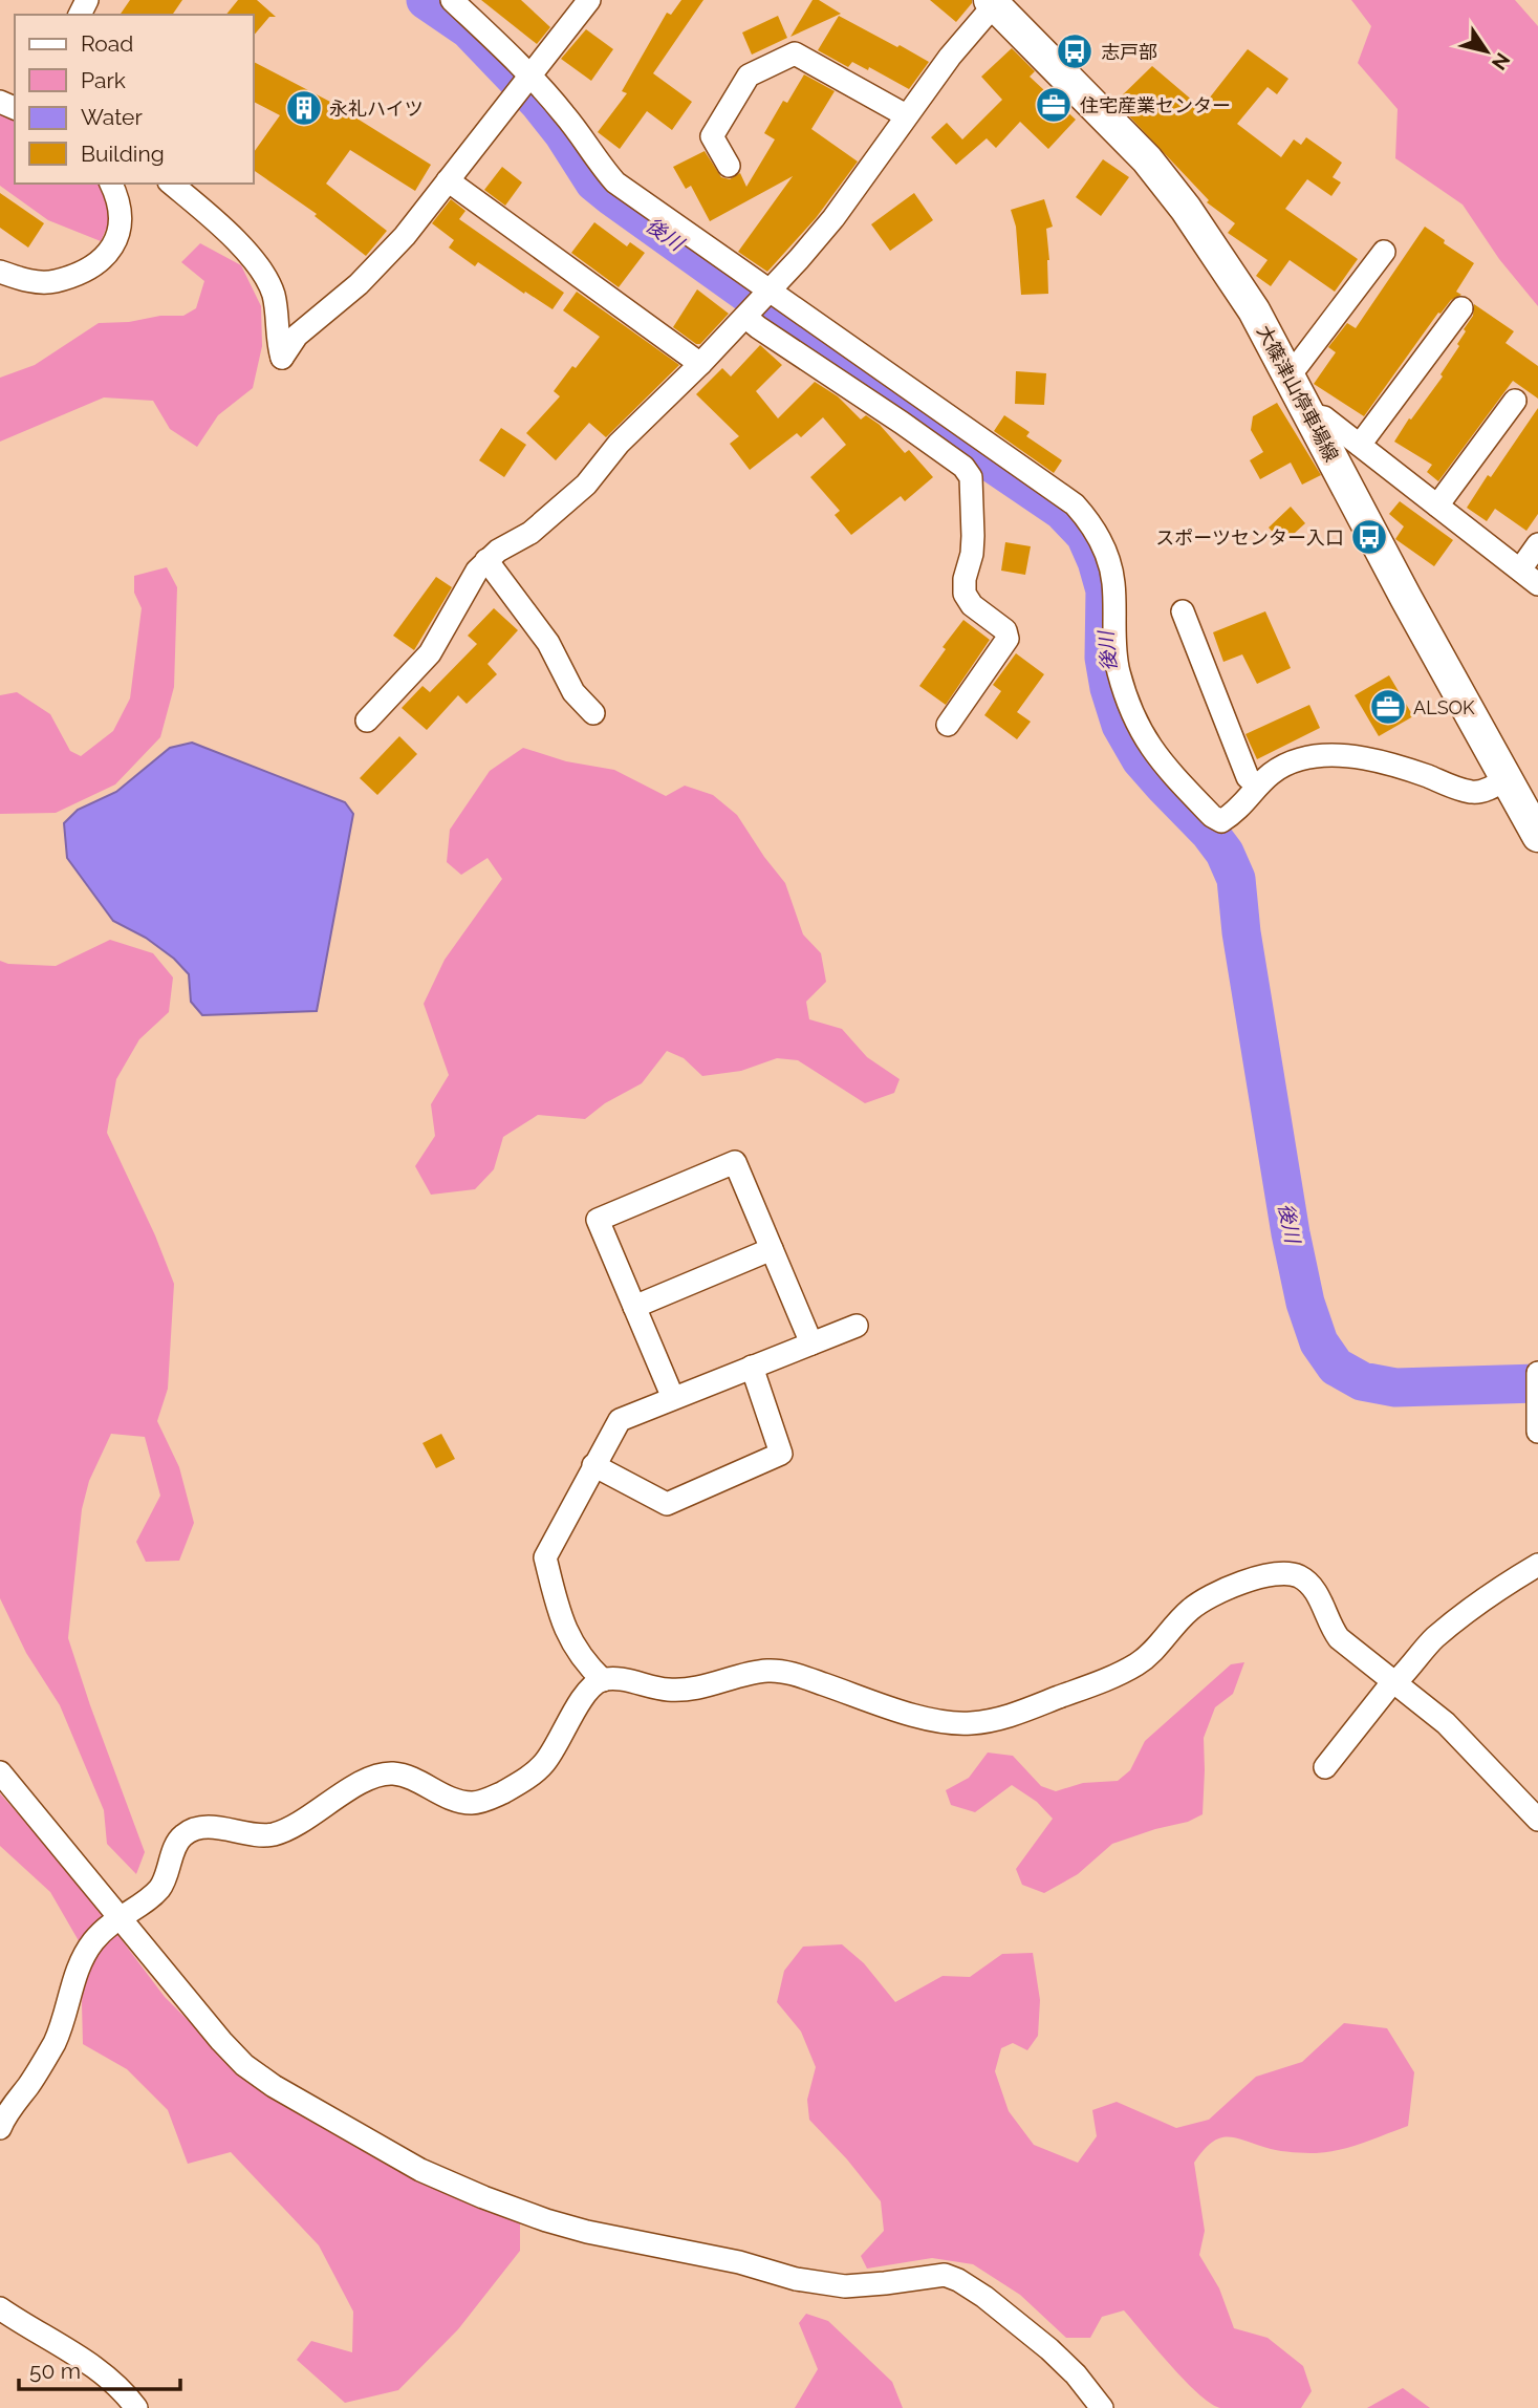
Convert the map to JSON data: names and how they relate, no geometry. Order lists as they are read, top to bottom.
{
  "streets": {
    "main road": ["大篠津山停車場線"]
  },
  "water": ["後川"],
  "places": {
    "bus stop": ["志戸部", "スポーツセンター入口"],
    "office": ["住宅産業センター", "ALSOK"],
    "building": ["永礼ハイツ"]
  },
  "legend": [
    "Road",
    "Park",
    "Water",
    "Building"
  ],
  "scale_bar": "50 m",
  "north": "bottom right"
}
